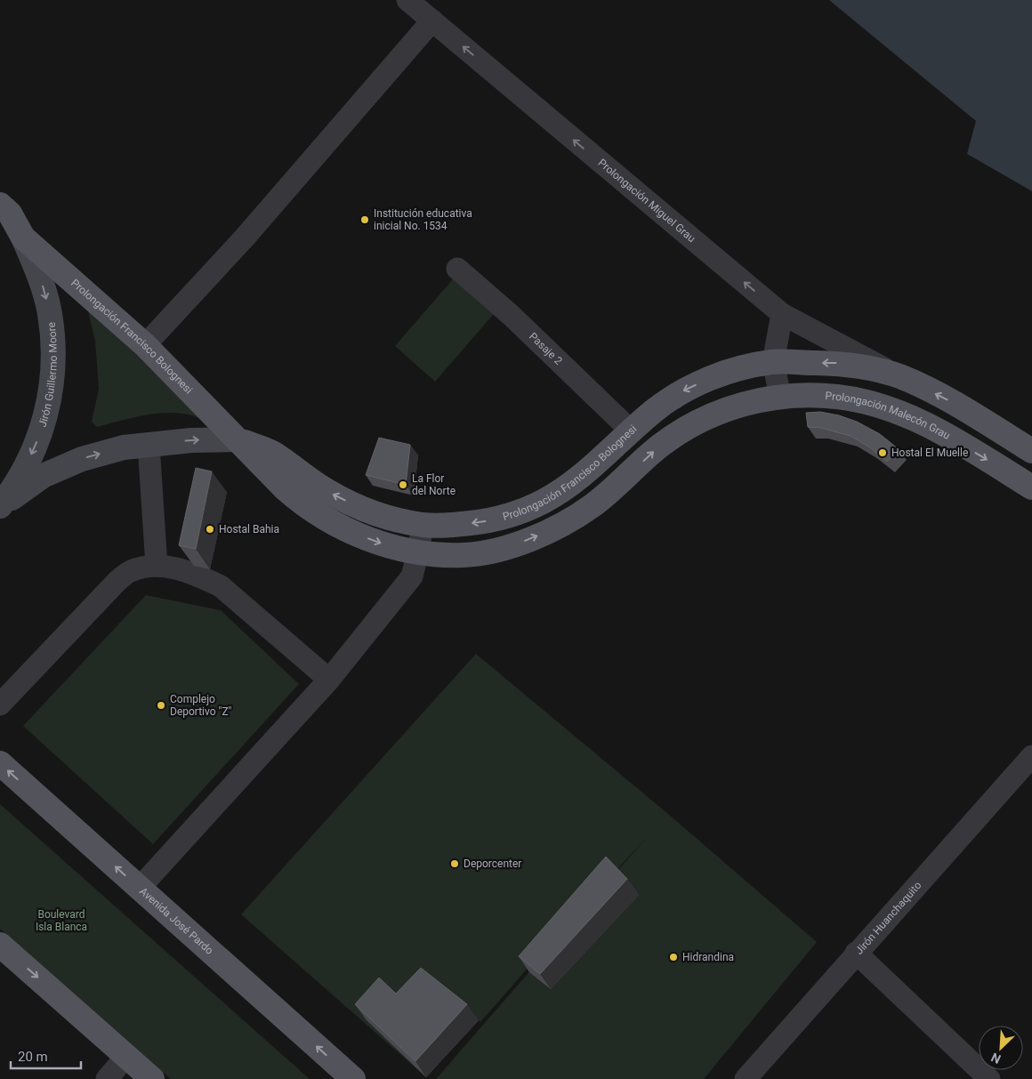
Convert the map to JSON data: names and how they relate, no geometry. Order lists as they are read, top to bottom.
{
  "streets": {
    "main road": [
      "Prolongación Francisco Bolognesi",
      "Jirón Guillermo Moore",
      "Prolongación Malecón Grau",
      "Avenida José Pardo"
    ],
    "street": ["Prolongación Miguel Grau", "Pasaje 2", "Jirón Huanchaquito"]
  },
  "crossings": [
    ["Prolongación Miguel Grau", "Prolongación Francisco Bolognesi"],
    ["Prolongación Francisco Bolognesi", "Pasaje 2"],
    ["Prolongación Francisco Bolognesi", "Jirón Guillermo Moore"],
    ["Prolongación Francisco Bolognesi", "Prolongación Malecón Grau"]
  ],
  "one_way": ["Prolongación Miguel Grau"],
  "parks": ["Boulevard Isla Blanca"],
  "places": [
    "Institución educativa inicial No. 1534",
    "Hostal El Muelle",
    "La Flor del Norte",
    "Hostal Bahia",
    "Complejo Deportivo \"Z\"",
    "Deporcenter",
    "Hidrandina"
  ],
  "scale_bar": "20 m",
  "north": "bottom left"
}
